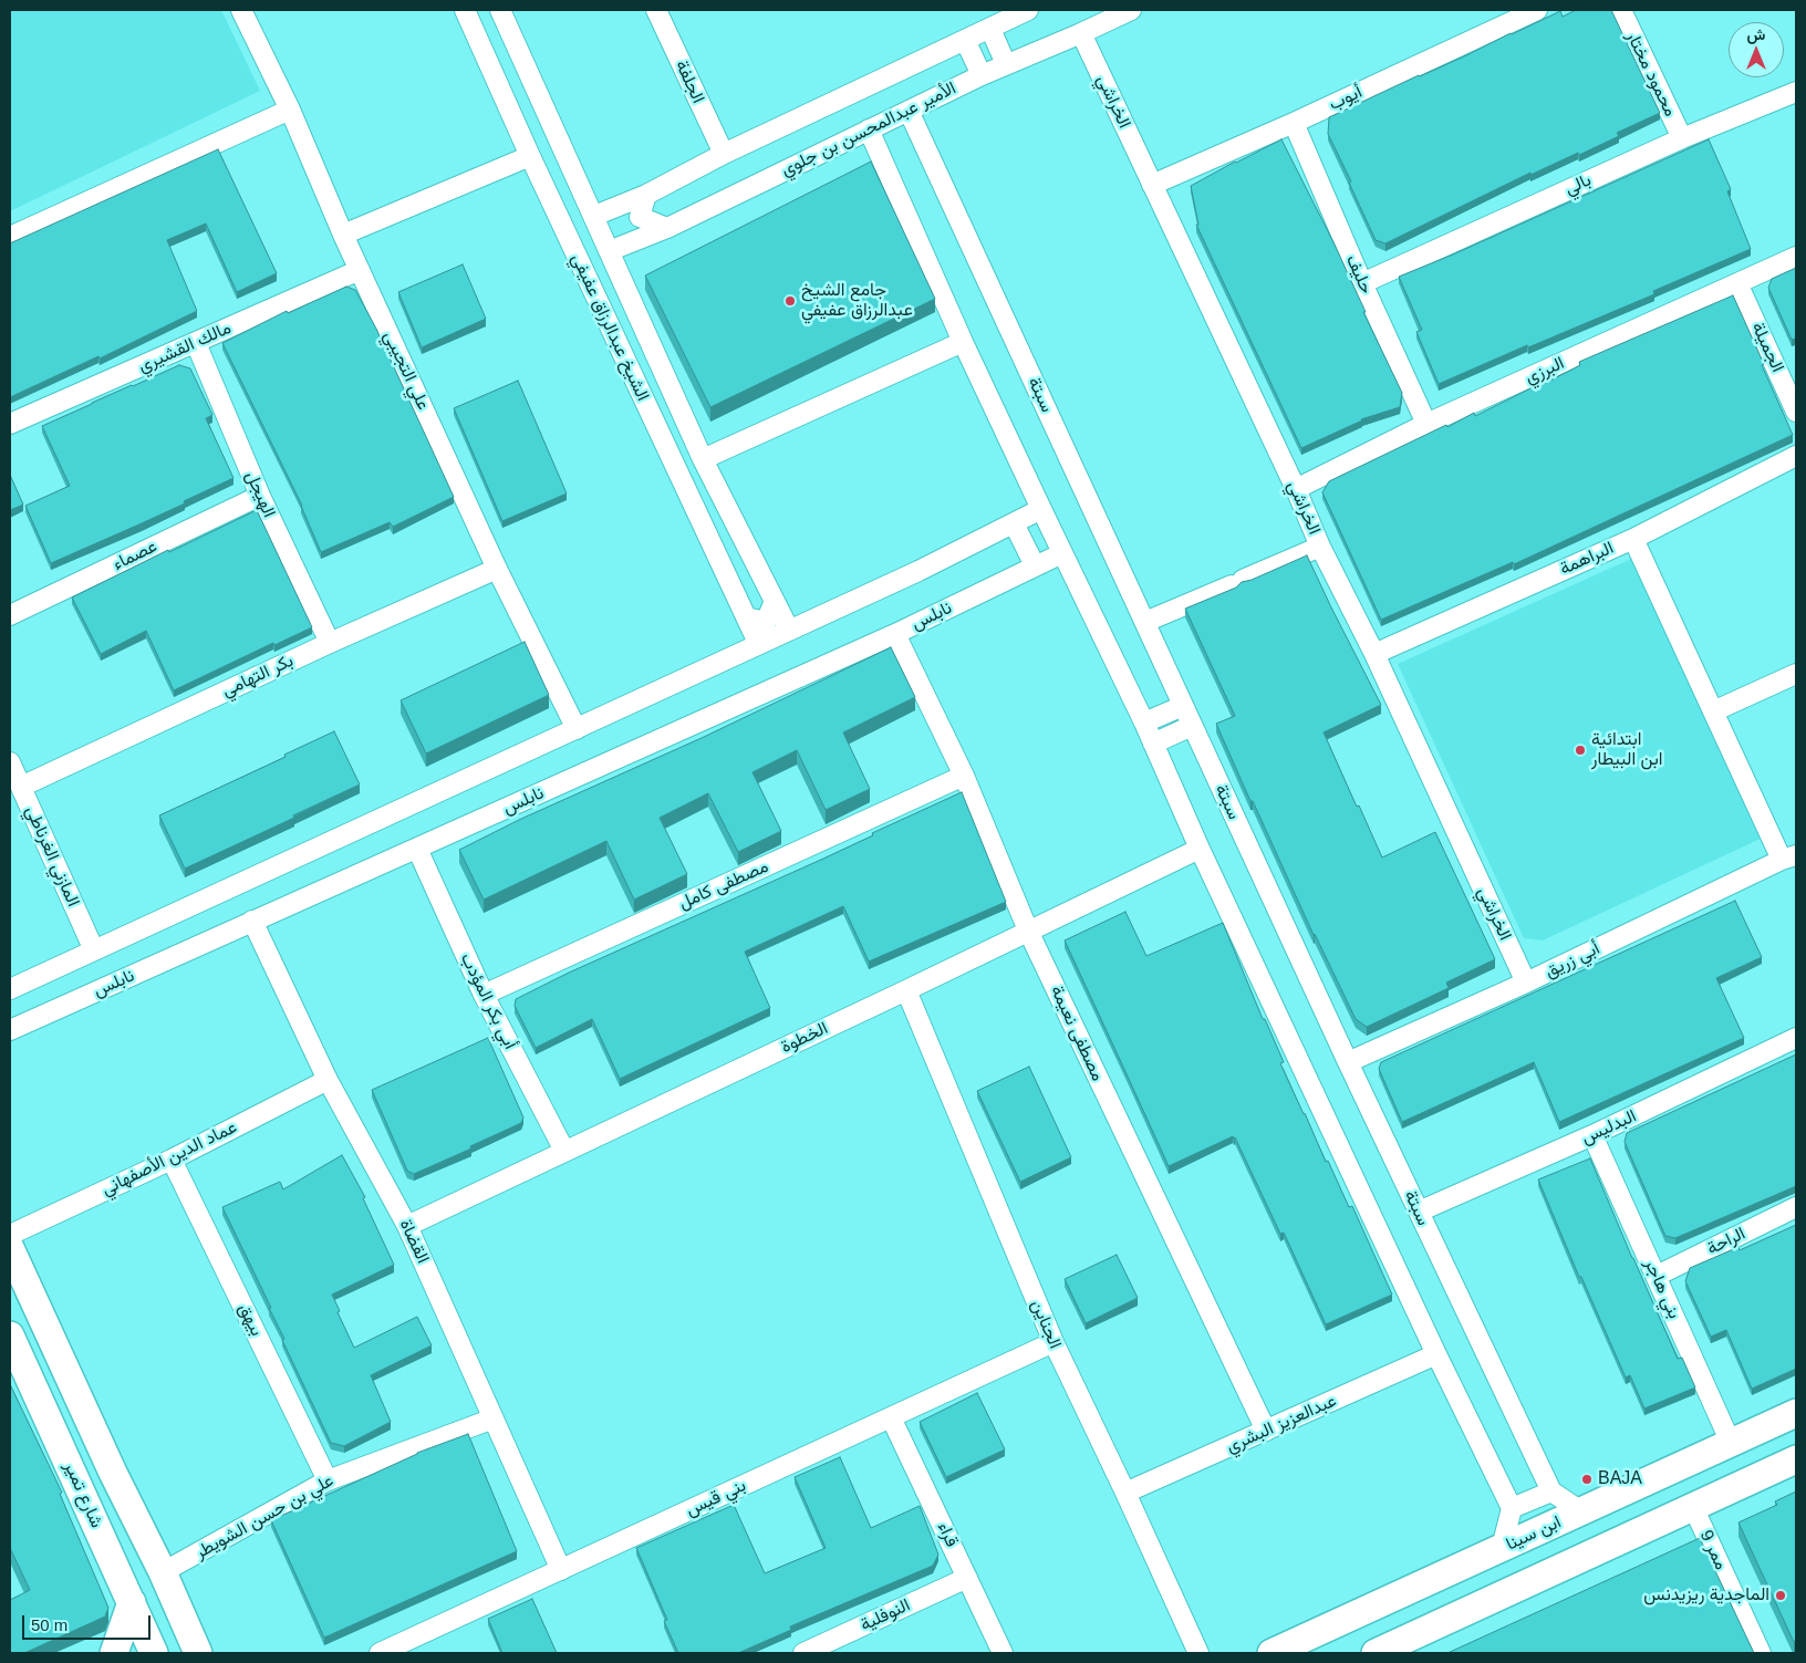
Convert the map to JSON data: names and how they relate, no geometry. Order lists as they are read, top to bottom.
{
  "streets": {
    "street": [
      "محمود مختار",
      "الجلفة",
      "أيوب",
      "الخراشي",
      "الأمير عبدالمحسن بن جلوي",
      "بالي",
      "حليف",
      "الشيخ عبدالرزاق عفيفي",
      "مالك القشيري",
      "الجميلة",
      "علي التجيبي",
      "البرزي",
      "سبتة",
      "الهيجل",
      "عصماء",
      "البراهمة",
      "نابلس",
      "بكر التهامي",
      "المازني الغرناطي",
      "مصطفى كامل",
      "أبي زريق",
      "أبي بكر المؤدب",
      "مصطفى نعيمة",
      "الخطوة",
      "البدليس",
      "عماد الدين الأصفهاني",
      "القضاة",
      "الراحة",
      "بني هاجر",
      "بيهق",
      "الجناين",
      "عبدالعزيز البشري",
      "شارع تمير",
      "بني قيس",
      "علي بن حسن الشويطر",
      "ابن سينا",
      "قراء",
      "ممر 9",
      "النوفلية"
    ]
  },
  "crossings": [
    ["محمود مختار", "بالي"],
    ["أيوب", "الخراشي"],
    ["أيوب", "حليف"],
    ["الخراشي", "الأمير عبدالمحسن بن جلوي"],
    ["الخراشي", "البرزي"],
    ["الخراشي", "البراهمة"],
    ["الخراشي", "أبي زريق"],
    ["الأمير عبدالمحسن بن جلوي", "الشيخ عبدالرزاق عفيفي"],
    ["الأمير عبدالمحسن بن جلوي", "سبتة"],
    ["بالي", "حليف"],
    ["حليف", "البرزي"],
    ["مالك القشيري", "علي التجيبي"],
    ["مالك القشيري", "الهيجل"],
    ["الجميلة", "البرزي"],
    ["علي التجيبي", "بكر التهامي"],
    ["سبتة", "أبي زريق"],
    ["سبتة", "البدليس"],
    ["الهيجل", "عصماء"],
    ["الهيجل", "بكر التهامي"],
    ["نابلس", "أبي بكر المؤدب"],
    ["نابلس", "مصطفى نعيمة"],
    ["نابلس", "القضاة"],
    ["بكر التهامي", "المازني الغرناطي"],
    ["مصطفى كامل", "أبي بكر المؤدب"],
    ["مصطفى كامل", "مصطفى نعيمة"],
    ["أبي بكر المؤدب", "الخطوة"],
    ["مصطفى نعيمة", "الخطوة"],
    ["مصطفى نعيمة", "عبدالعزيز البشري"],
    ["الخطوة", "القضاة"],
    ["الخطوة", "الجناين"],
    ["البدليس", "بني هاجر"],
    ["عماد الدين الأصفهاني", "القضاة"],
    ["عماد الدين الأصفهاني", "بيهق"],
    ["القضاة", "بني قيس"],
    ["القضاة", "علي بن حسن الشويطر"],
    ["الراحة", "بني هاجر"],
    ["بني هاجر", "ابن سينا"],
    ["بيهق", "علي بن حسن الشويطر"],
    ["الجناين", "عبدالعزيز البشري"],
    ["الجناين", "بني قيس"],
    ["بني قيس", "قراء"],
    ["قراء", "النوفلية"]
  ],
  "places": [
    "جامع الشيخ عبدالرزاق عفيفي",
    "ابتدائية ابن البيطار",
    "BAJA",
    "الماجدية ريزيدنس"
  ],
  "scale_bar": "50 m",
  "north": "top"
}
